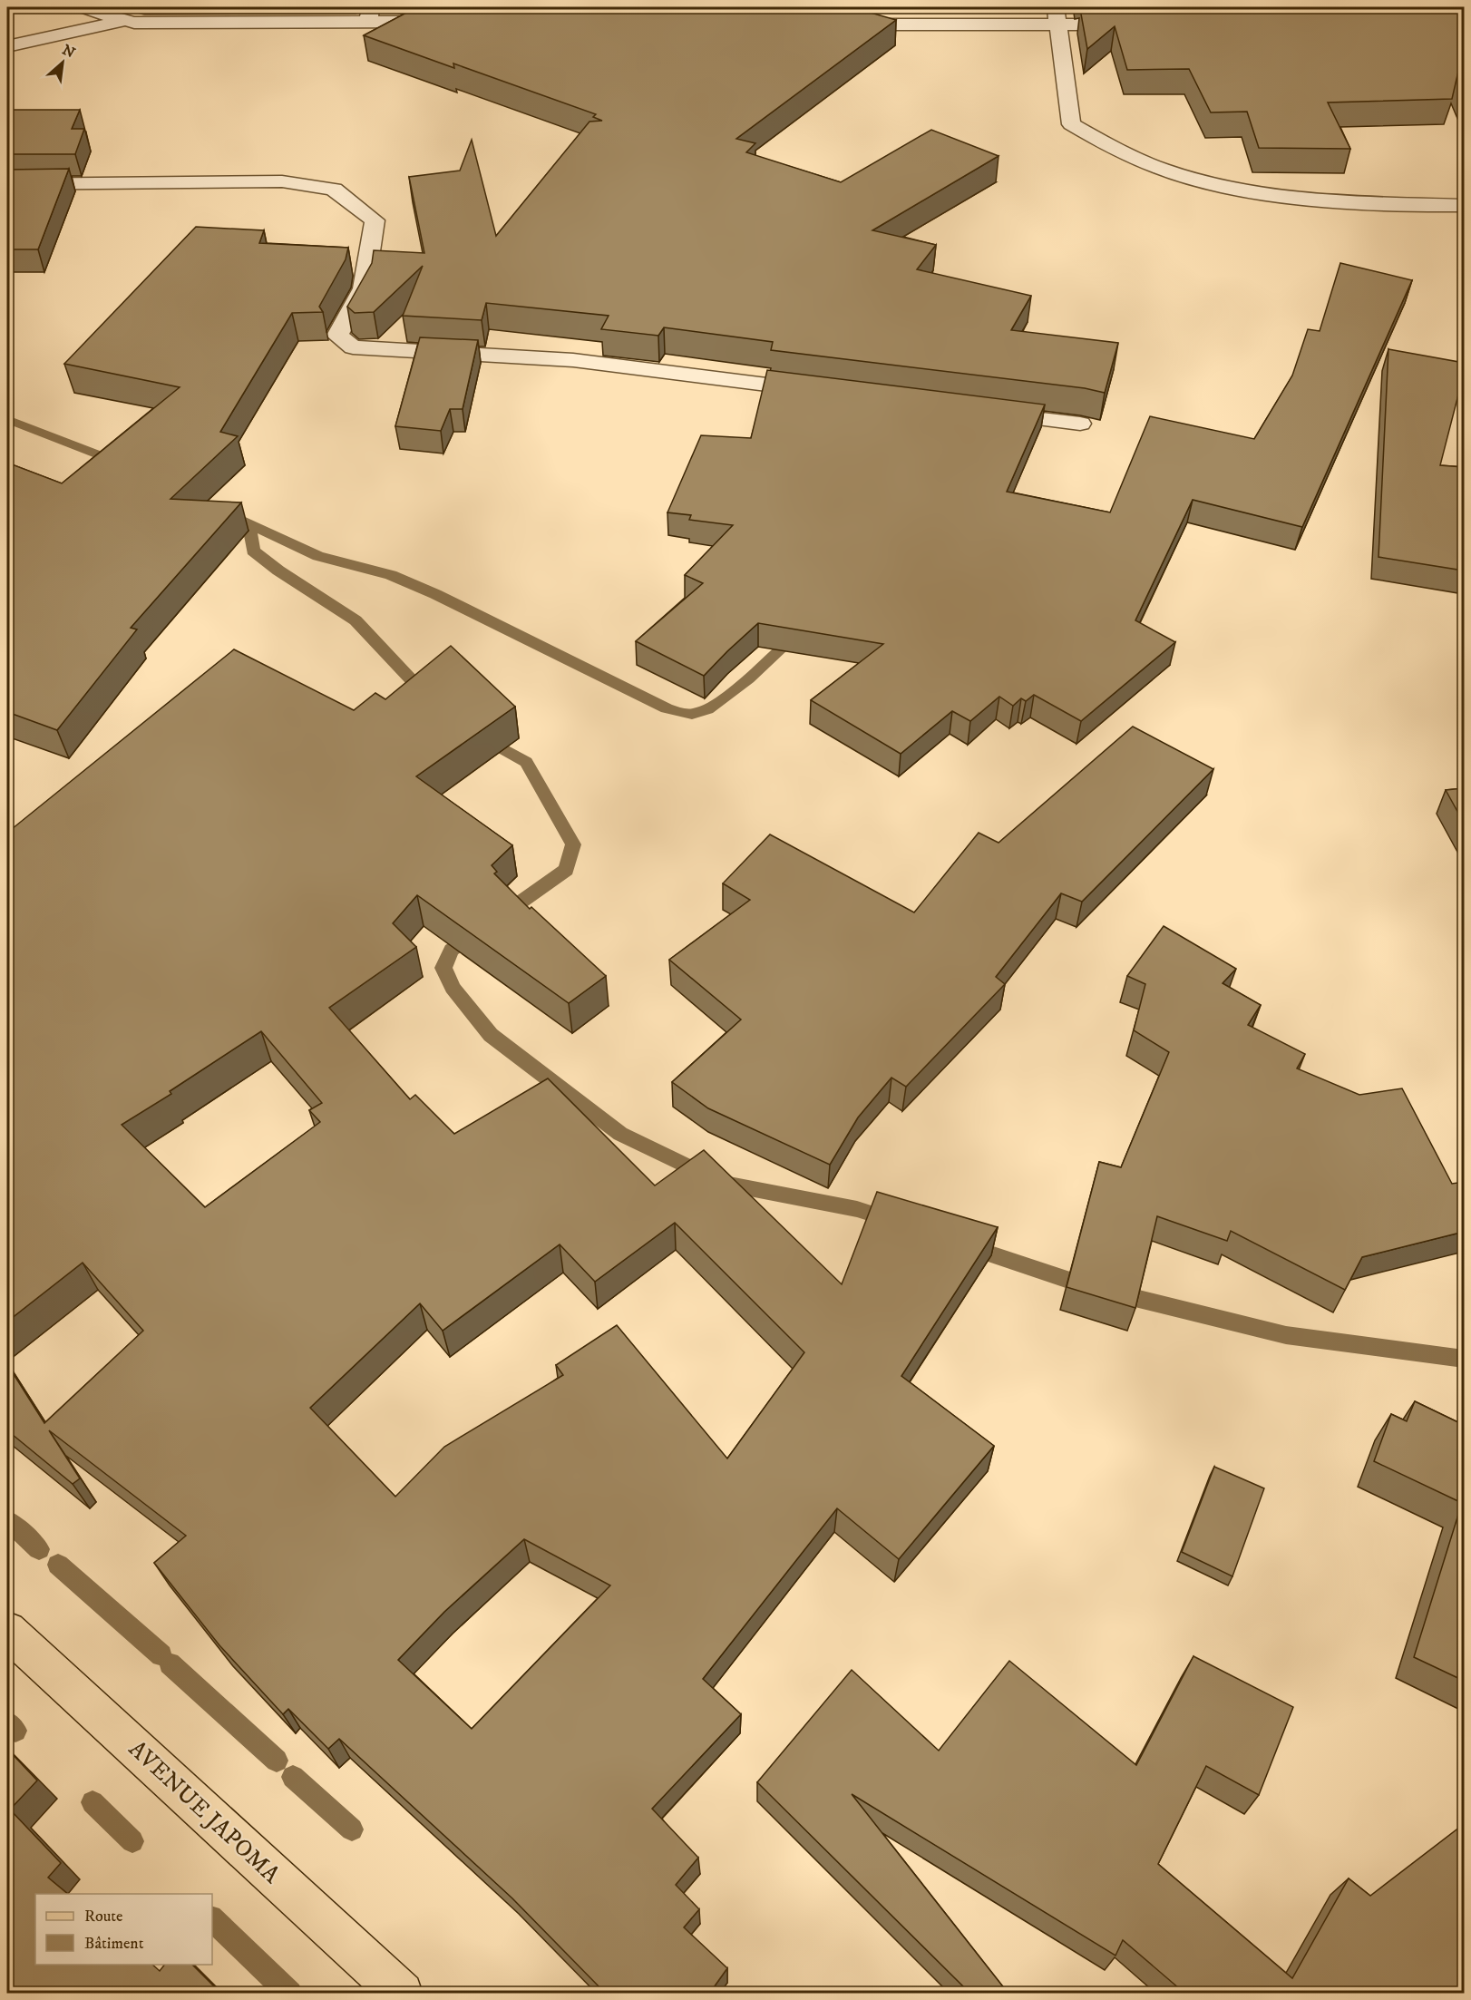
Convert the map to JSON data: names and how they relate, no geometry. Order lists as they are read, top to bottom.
{
  "streets": {
    "main road": ["AVENUE JAPOMA"]
  },
  "legend": ["Route", "Bâtiment"],
  "north": "top right"
}
